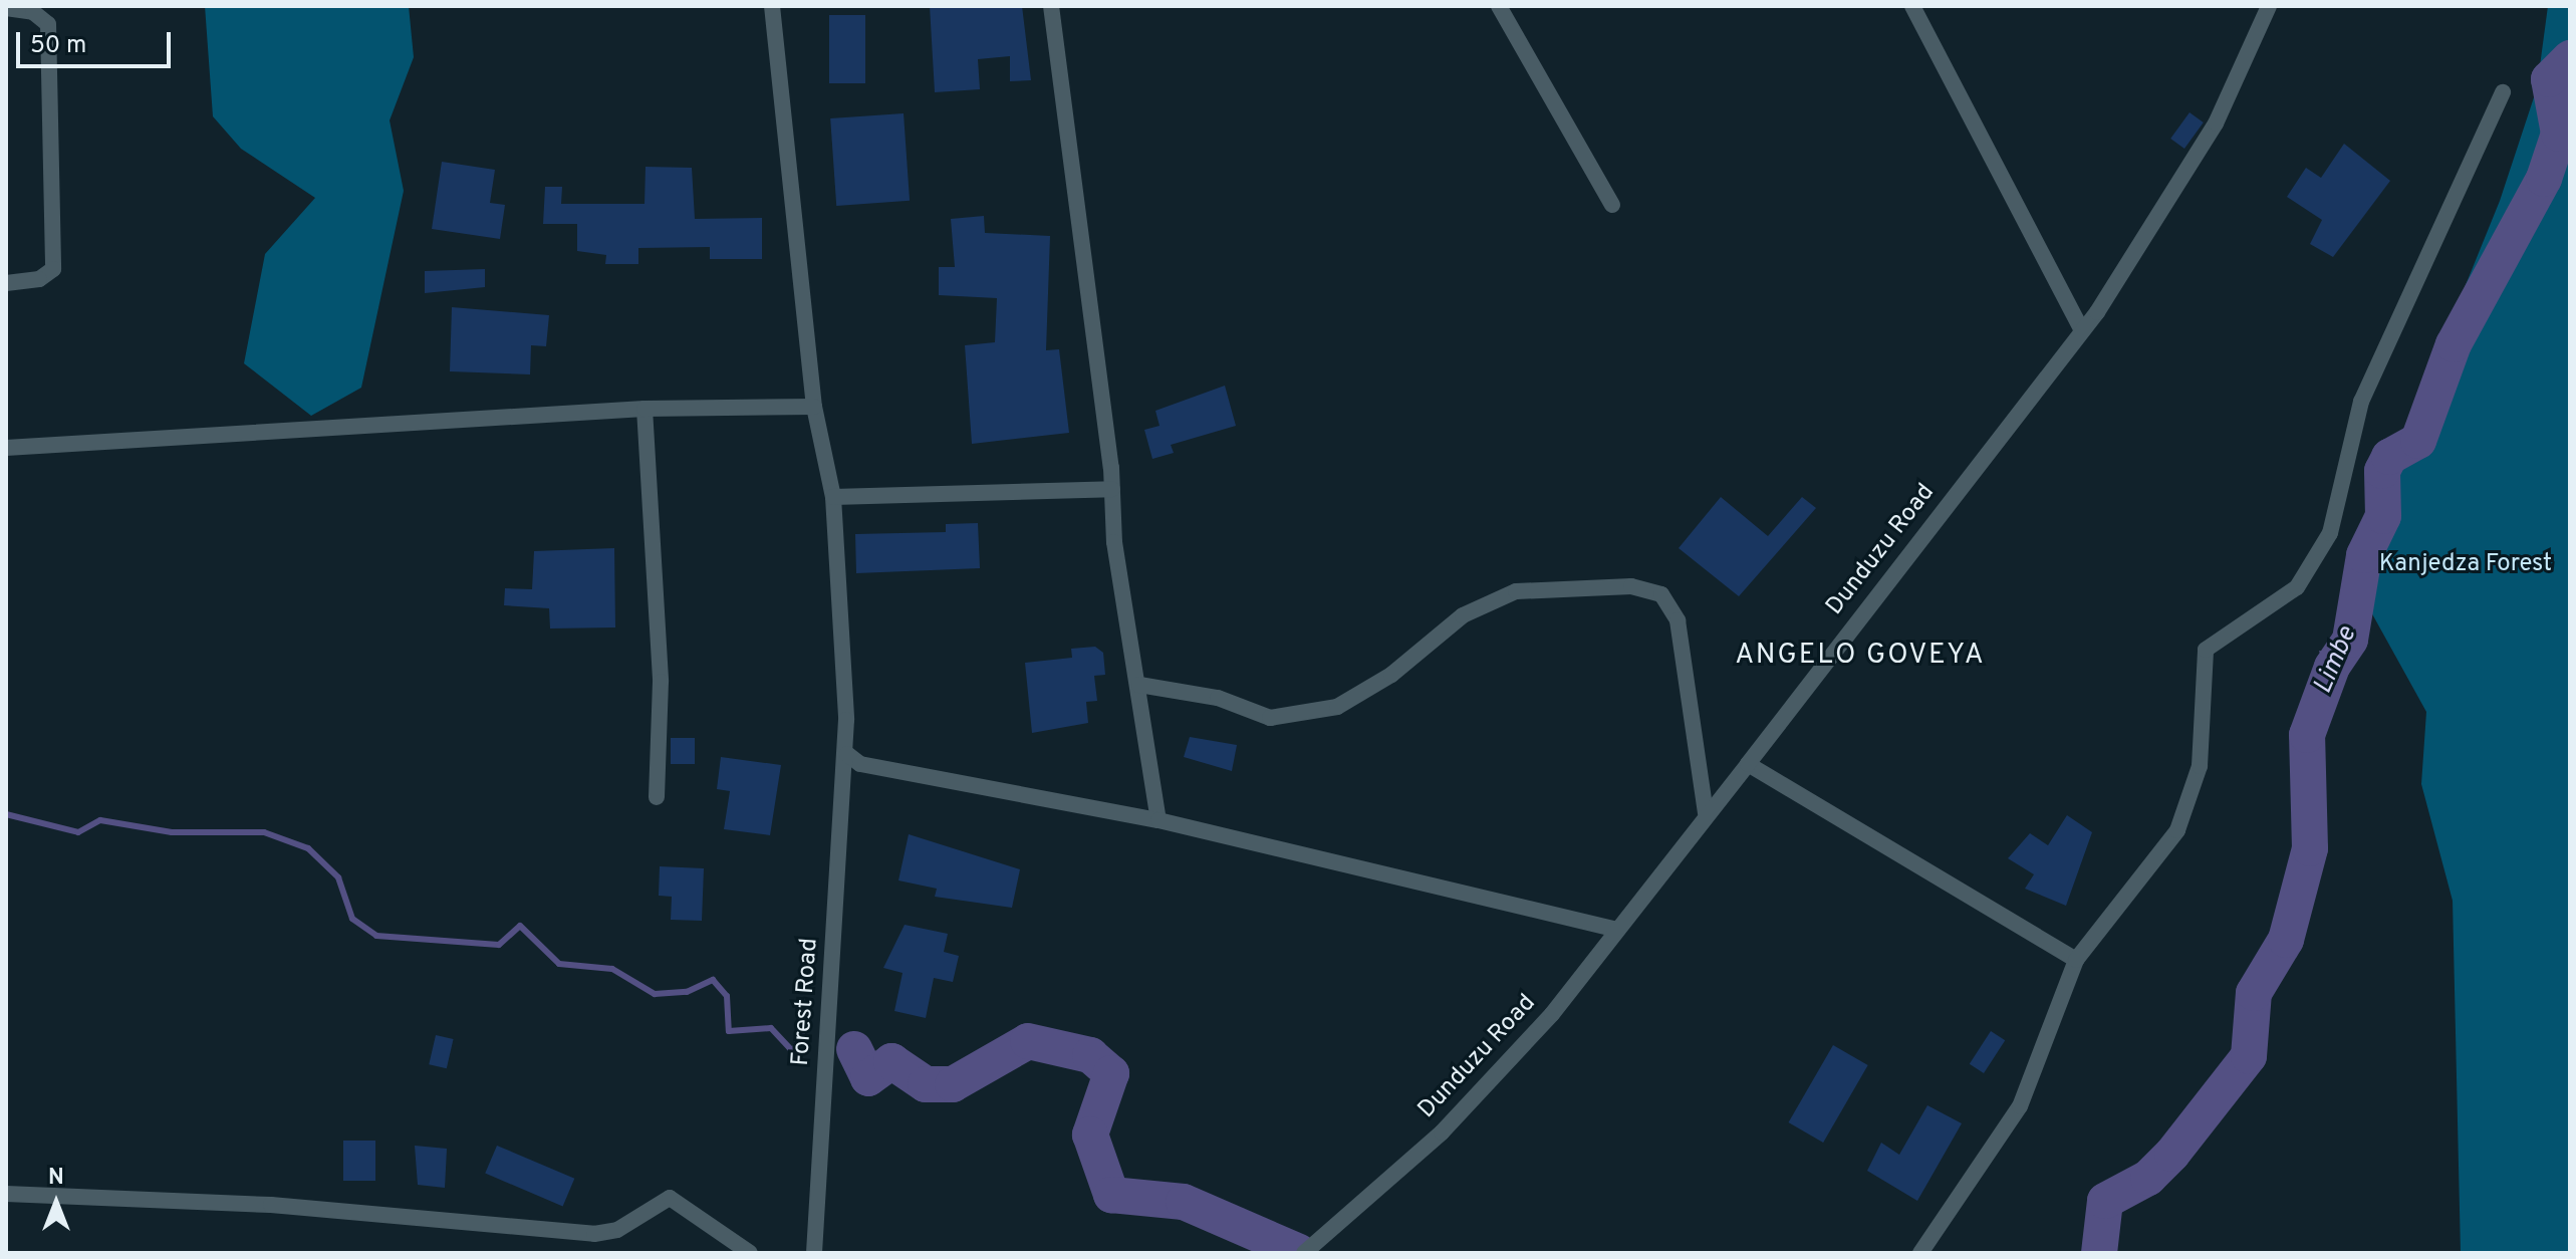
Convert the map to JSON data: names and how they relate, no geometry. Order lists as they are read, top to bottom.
{
  "streets": {
    "street": ["Dunduzu Road", "Forest Road"]
  },
  "districts": ["ANGELO GOVEYA"],
  "water": ["Limbe"],
  "parks": ["Kanjedza Forest"],
  "scale_bar": "50 m",
  "north": "top"
}
